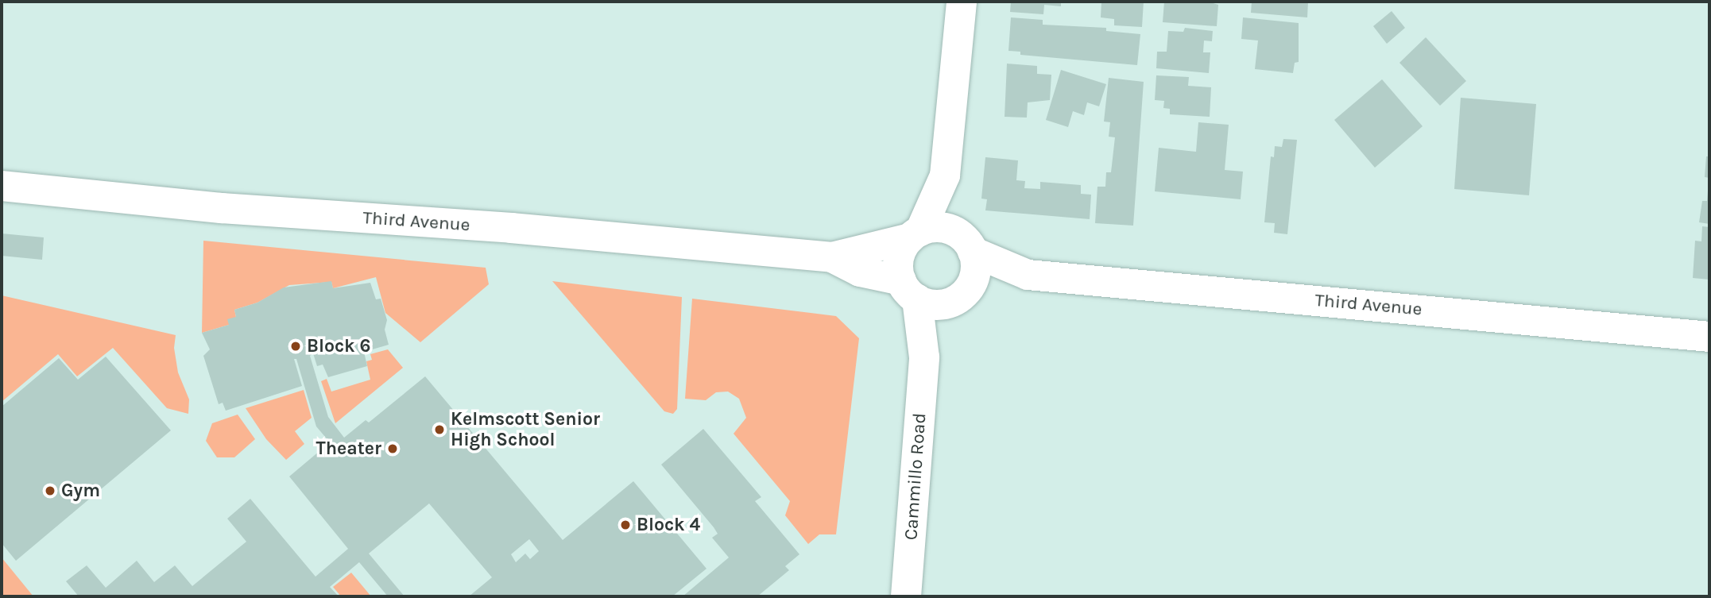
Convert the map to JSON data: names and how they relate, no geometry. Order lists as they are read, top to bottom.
{
  "streets": {
    "main road": ["Third Avenue", "Cammillo Road"]
  },
  "crossings": [
    ["Third Avenue", "Cammillo Road"]
  ],
  "places": [
    "Block 6",
    "Kelmscott Senior High School",
    "Theater",
    "Gym",
    "Block 4"
  ]
}
